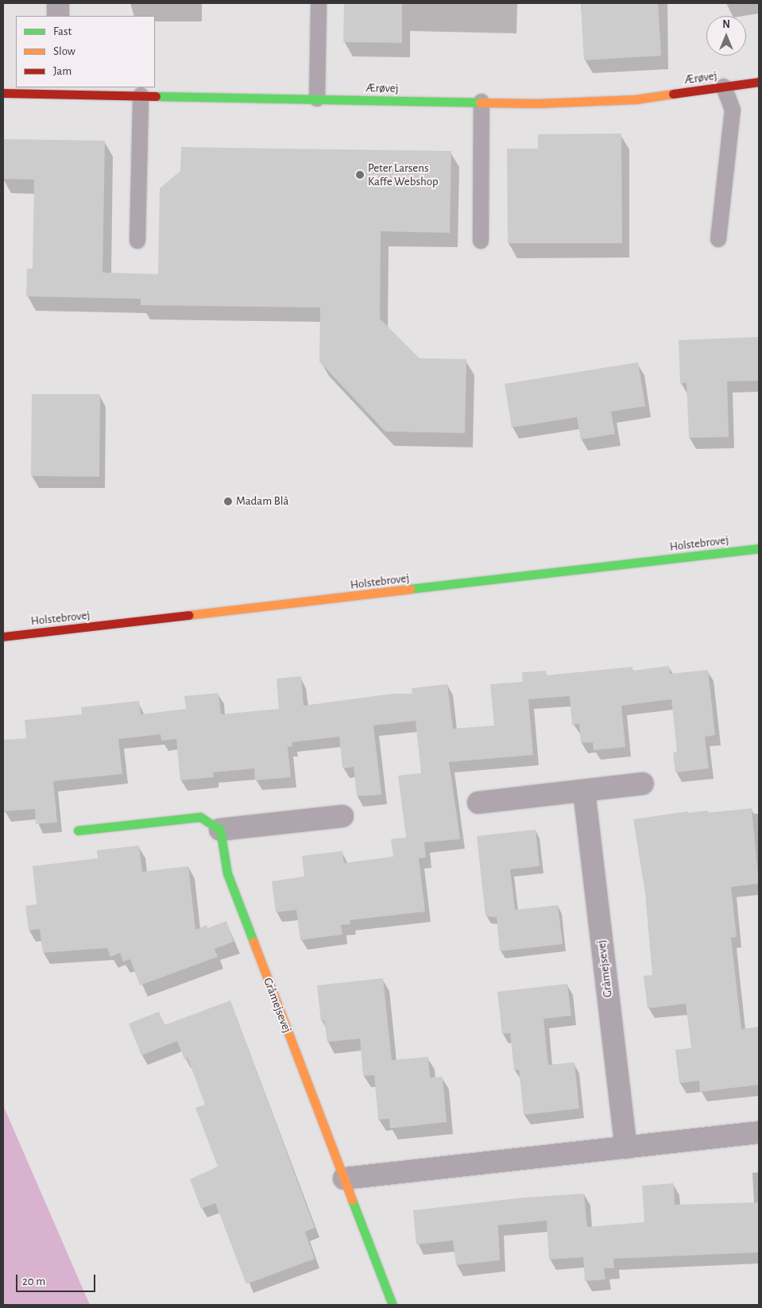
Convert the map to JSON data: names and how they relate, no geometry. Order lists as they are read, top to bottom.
{
  "streets": {
    "street": ["Ærøvej", "Holstebrovej", "Gråmejsevej"]
  },
  "places": ["Peter Larsens Kaffe Webshop", "Madam Blå"],
  "legend": ["Fast", "Slow", "Jam"],
  "scale_bar": "20 m",
  "north": "top"
}
